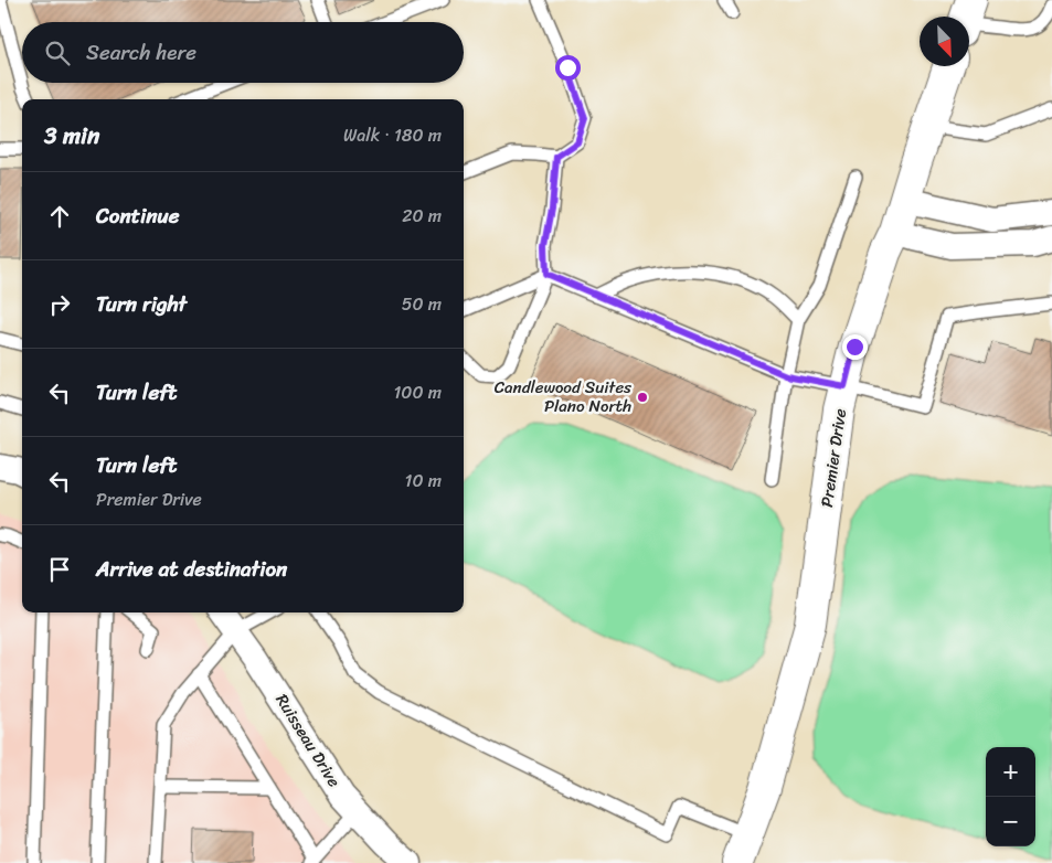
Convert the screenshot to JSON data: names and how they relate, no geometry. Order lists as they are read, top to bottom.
{
  "streets": {
    "street": ["Premier Drive", "Ruisseau Drive"]
  },
  "places": ["Candlewood Suites Plano North"],
  "north": "bottom right",
  "page": {
    "search": "Search here",
    "heading": ["3 min", "Walk · 180 m"],
    "list": [
      ["Continue", "20 m"],
      ["Turn right", "50 m"],
      ["Turn left", "100 m"],
      ["Turn left", "Premier Drive", "10 m"],
      "Arrive at destination"
    ],
    "map_buttons": ["+", "−"]
  }
}
